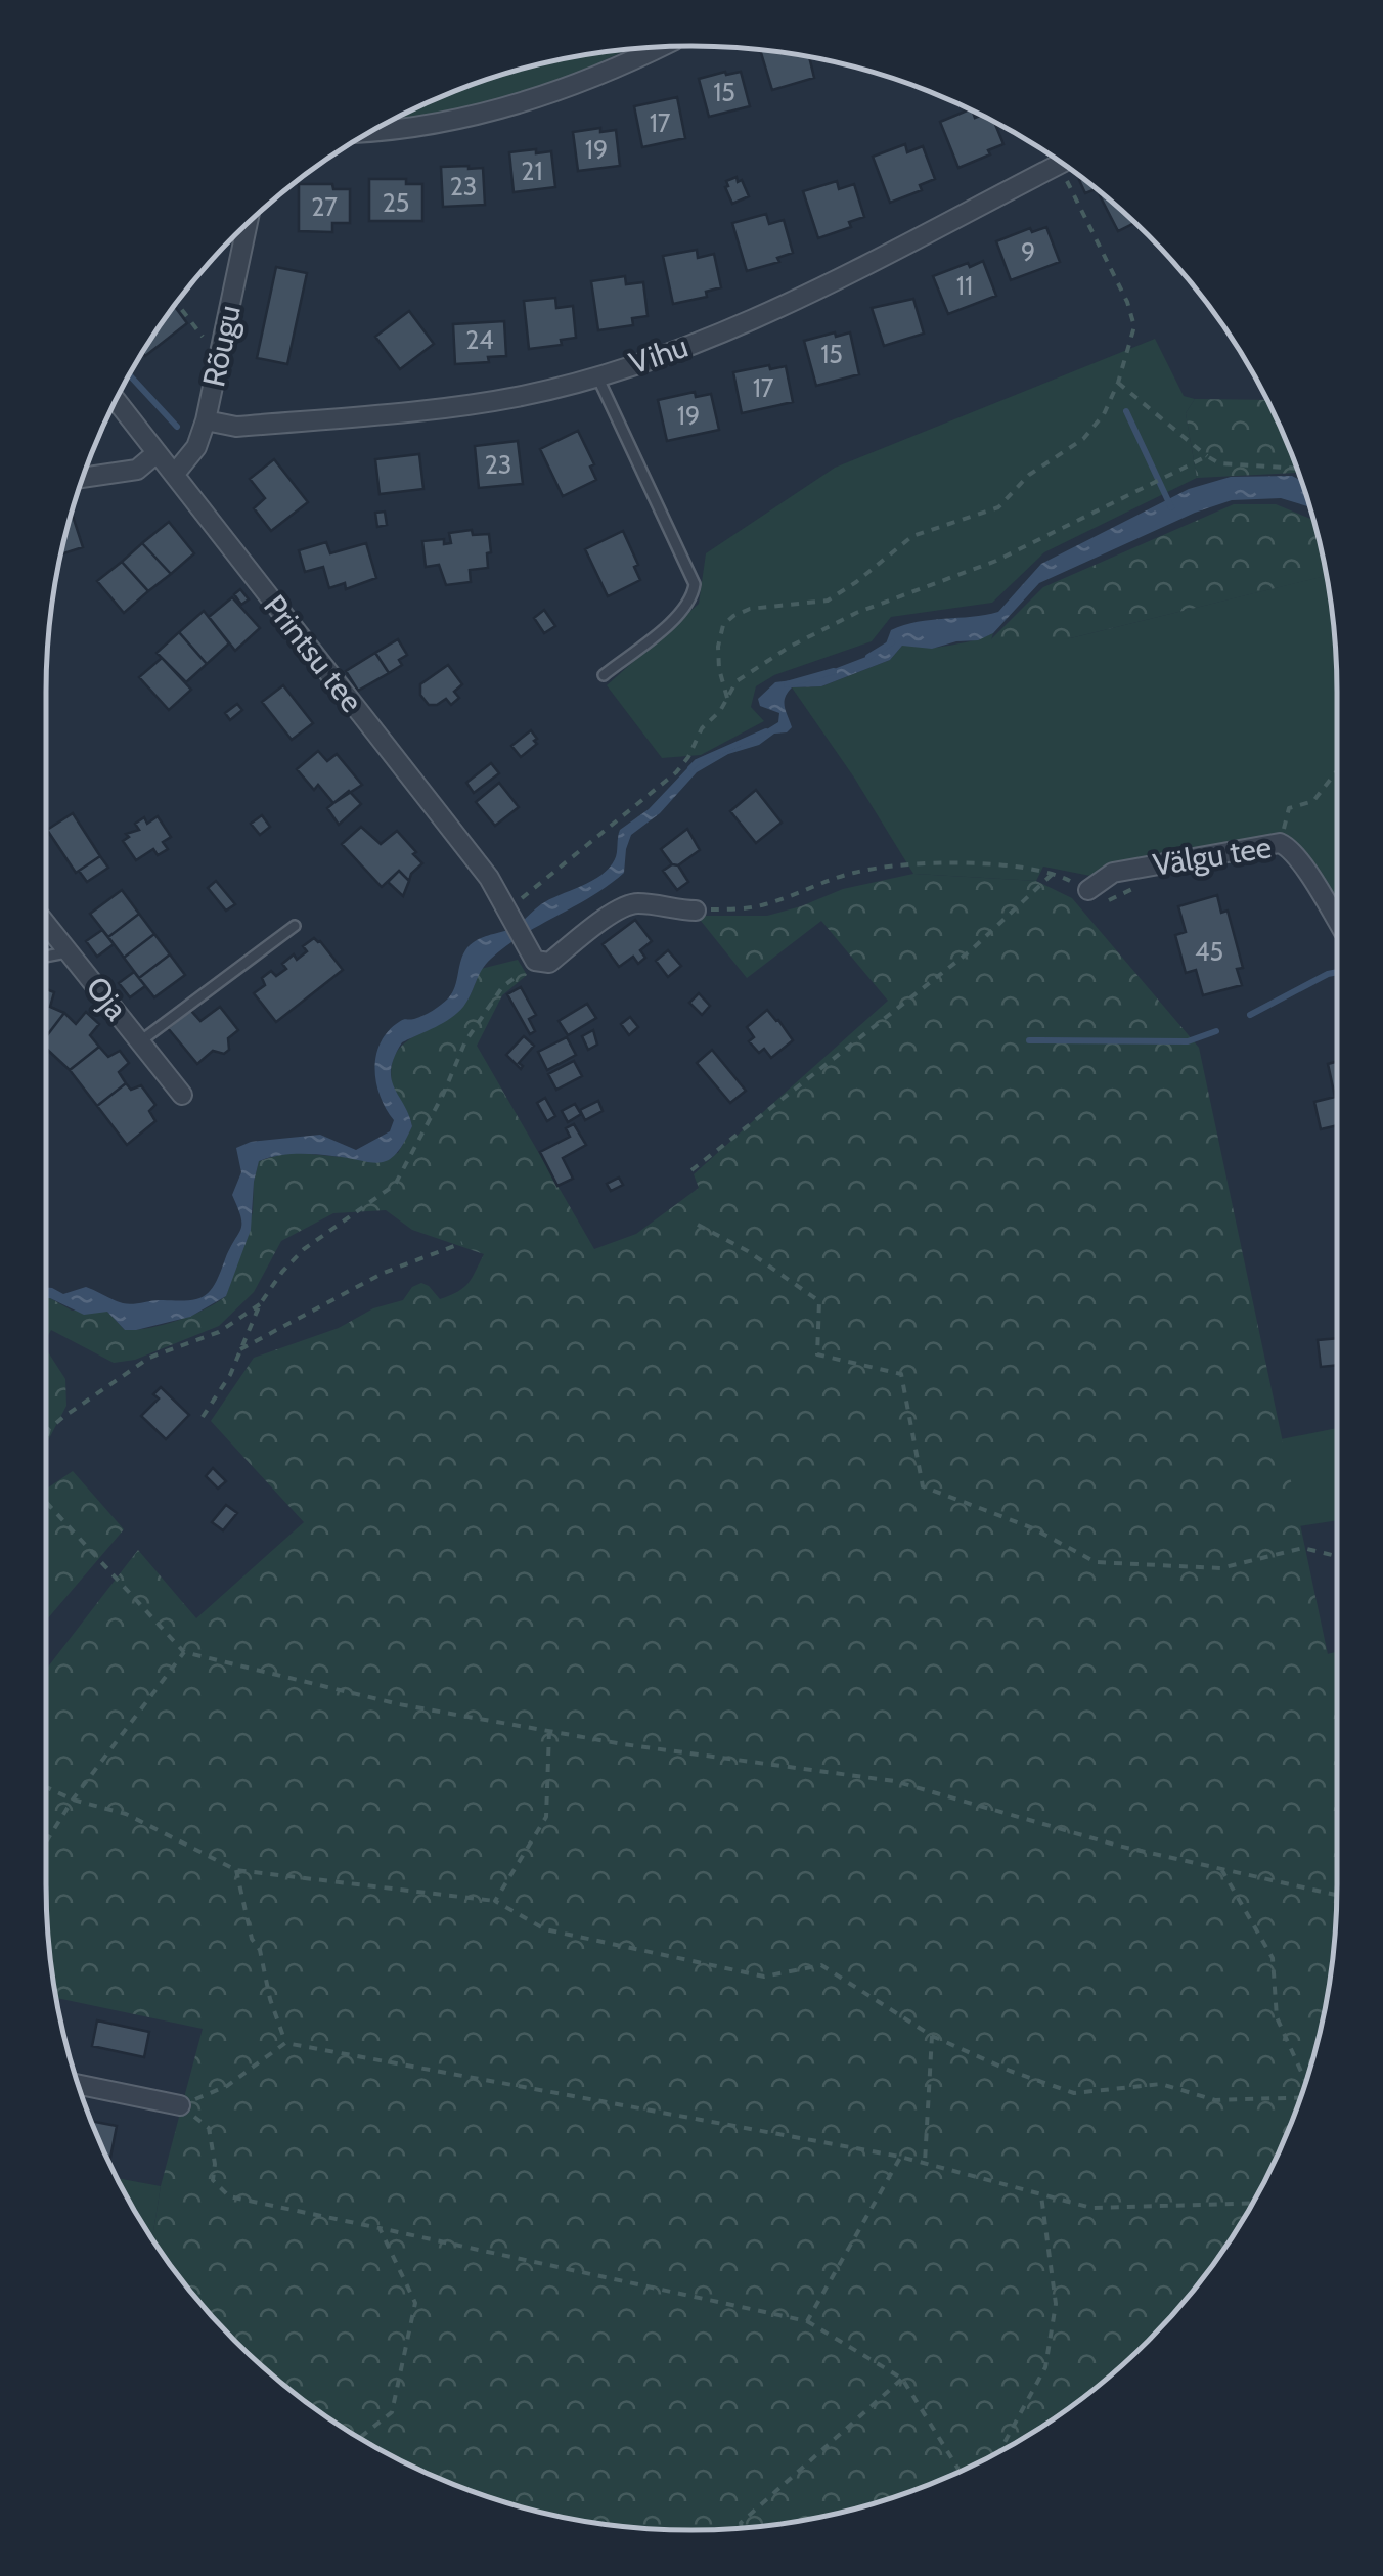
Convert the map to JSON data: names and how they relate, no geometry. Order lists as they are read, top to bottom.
{
  "streets": {
    "street": [
      "Rõugu",
      "Vihu",
      "Printsu tee",
      "Välgu tee",
      "Oja"
    ]
  },
  "crossings": [
    ["Rõugu", "Vihu"],
    ["Rõugu", "Printsu tee"]
  ],
  "house_numbers": [
    "15",
    "17",
    "19",
    "21",
    "23",
    "25",
    "27",
    "9",
    "11",
    "24",
    "15",
    "17",
    "19",
    "23",
    "45"
  ]
}
